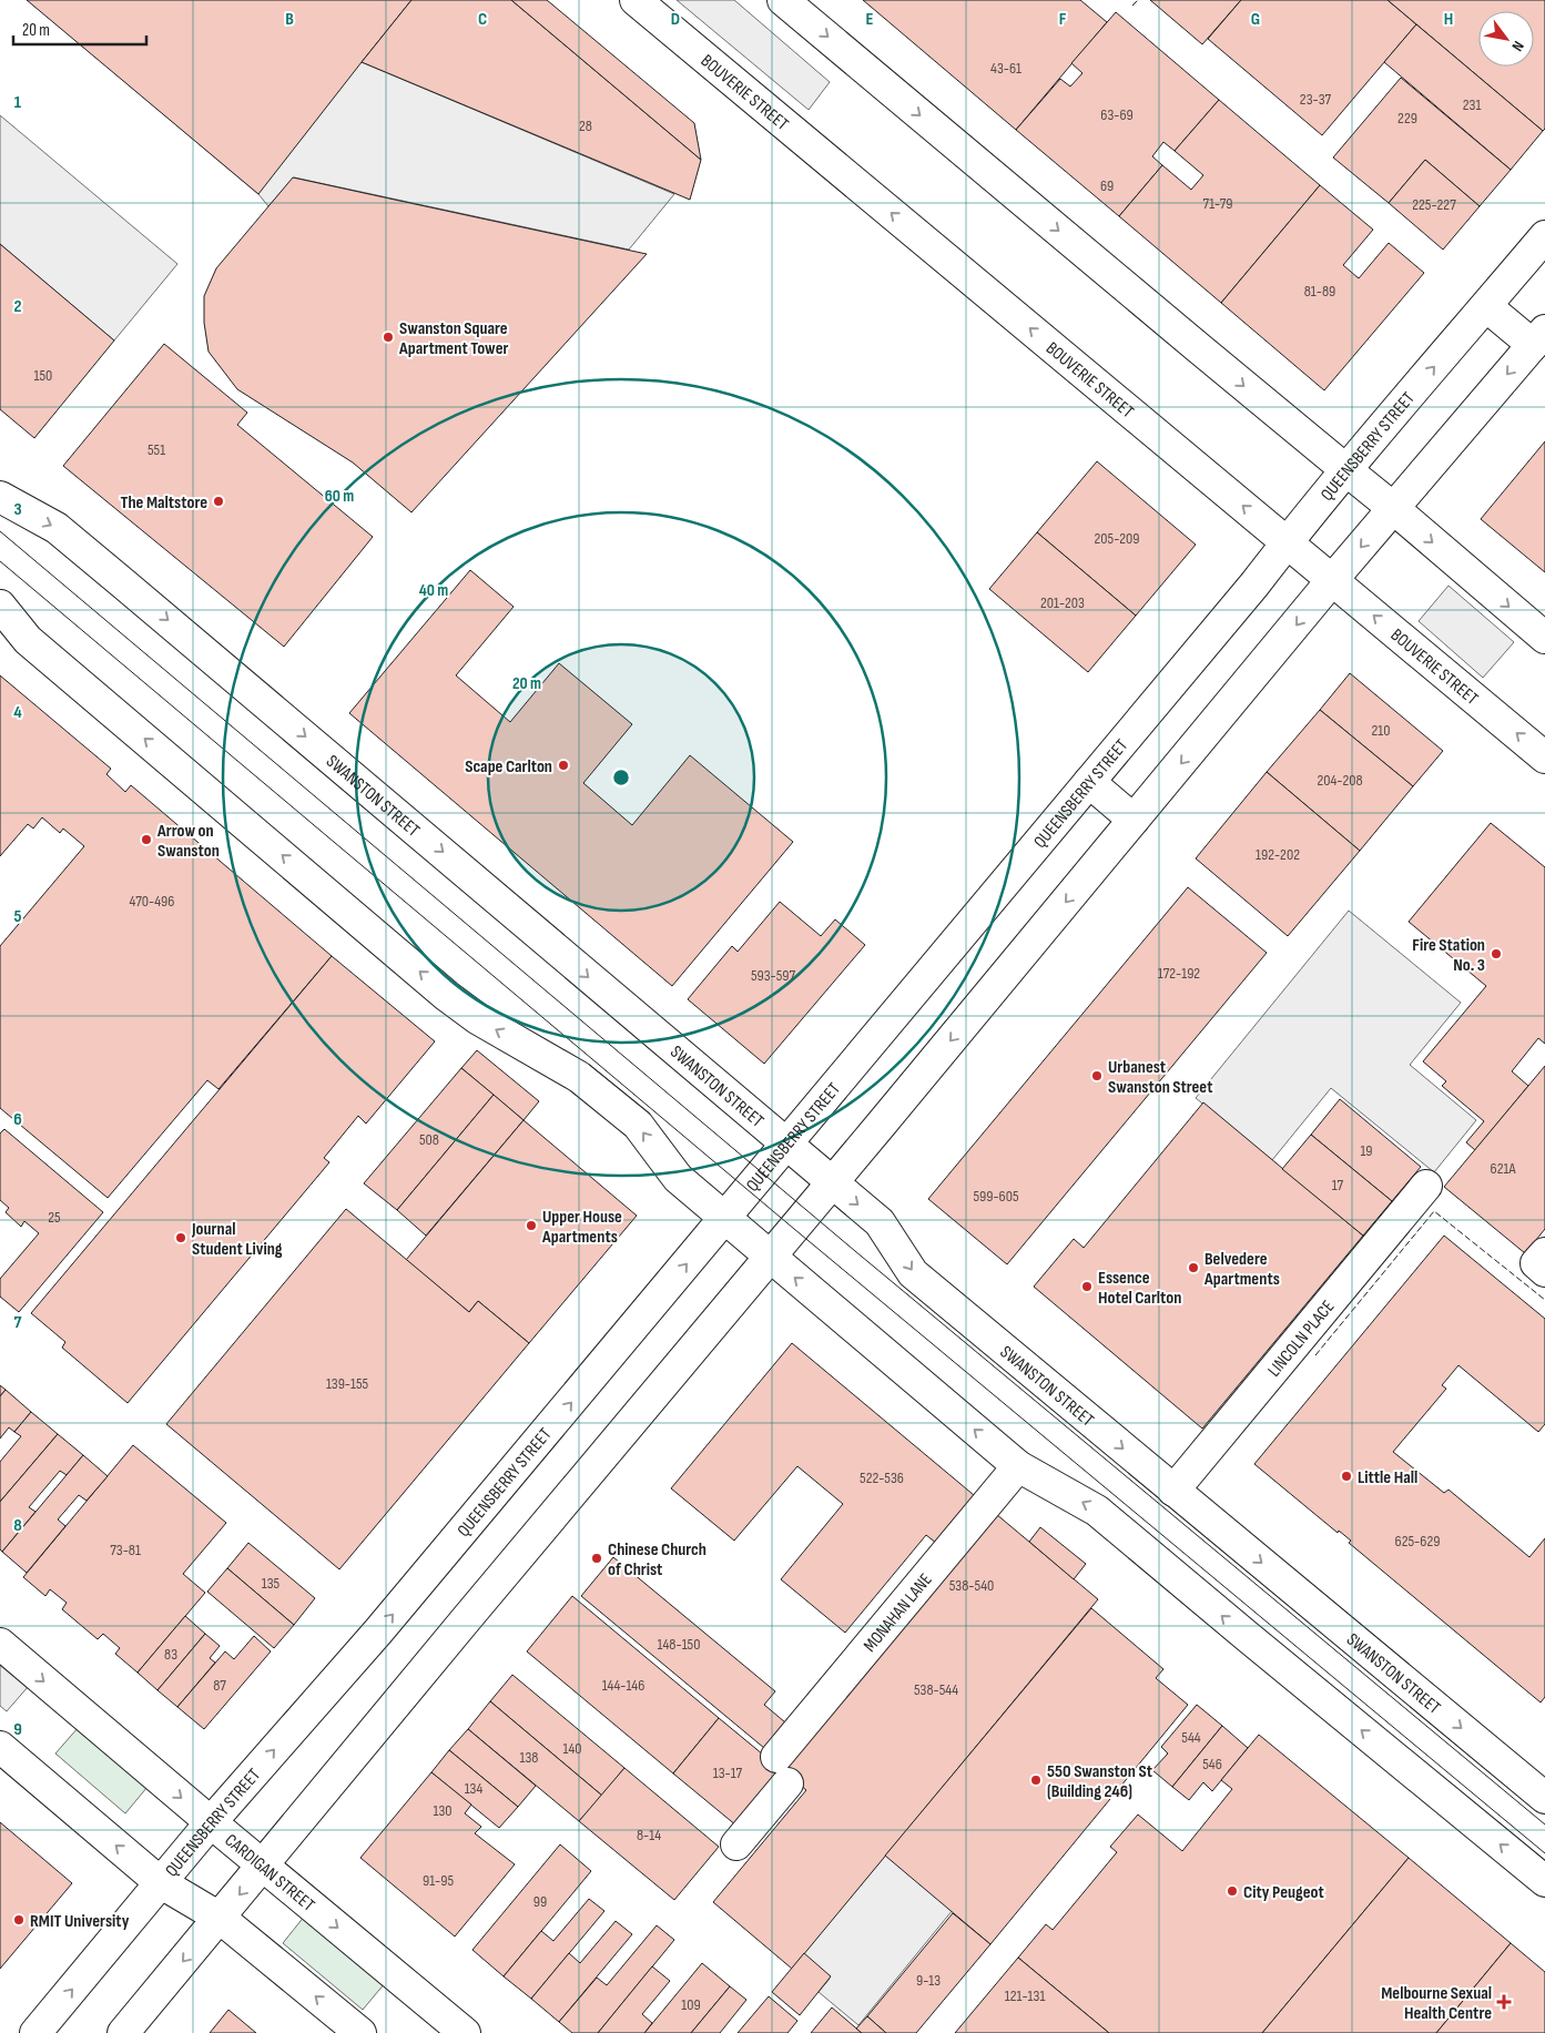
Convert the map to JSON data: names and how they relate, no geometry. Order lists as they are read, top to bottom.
{
  "streets": {
    "street": [
      "BOUVERIE STREET",
      "QUEENSBERRY STREET",
      "SWANSTON STREET",
      "LINCOLN PLACE",
      "MONAHAN LANE",
      "CARDIGAN STREET"
    ]
  },
  "crossings": [
    ["BOUVERIE STREET", "QUEENSBERRY STREET"],
    ["QUEENSBERRY STREET", "SWANSTON STREET"],
    ["QUEENSBERRY STREET", "CARDIGAN STREET"],
    ["SWANSTON STREET", "LINCOLN PLACE"]
  ],
  "places": {
    "other": [
      "Swanston Square Apartment Tower",
      "The Maltstore",
      "Scape Carlton",
      "Arrow on Swanston",
      "Fire Station No. 3",
      "Urbanest Swanston Street",
      "Upper House Apartments",
      "Journal Student Living",
      "Belvedere Apartments",
      "Essence Hotel Carlton",
      "Little Hall",
      "Chinese Church of Christ",
      "550 Swanston St (Building 246)",
      "City Peugeot",
      "RMIT University"
    ],
    "health": ["Melbourne Sexual Health Centre"]
  },
  "house_numbers": [
    "43-61",
    "23-37",
    "231",
    "63-69",
    "229",
    "28",
    "69",
    "71-79",
    "225-227",
    "81-89",
    "150",
    "551",
    "205-209",
    "201-203",
    "210",
    "204-208",
    "192-202",
    "470-496",
    "172-192",
    "593-597",
    "508",
    "19",
    "621A",
    "17",
    "599-605",
    "25",
    "139-155",
    "522-536",
    "625-629",
    "73-81",
    "135",
    "538-540",
    "148-150",
    "83",
    "87",
    "144-146",
    "538-544",
    "544",
    "140",
    "138",
    "546",
    "13-17",
    "134",
    "130",
    "8-14",
    "91-95",
    "99",
    "9-13",
    "121-131",
    "109"
  ],
  "scale_bar": "20 m",
  "north": "bottom right",
  "grid": {
    "columns": [
      "B",
      "C",
      "D",
      "E",
      "F",
      "G",
      "H"
    ],
    "rows": [
      "1",
      "2",
      "3",
      "4",
      "5",
      "6",
      "7",
      "8",
      "9"
    ]
  },
  "rings": ["60 m", "40 m", "20 m"]
}
